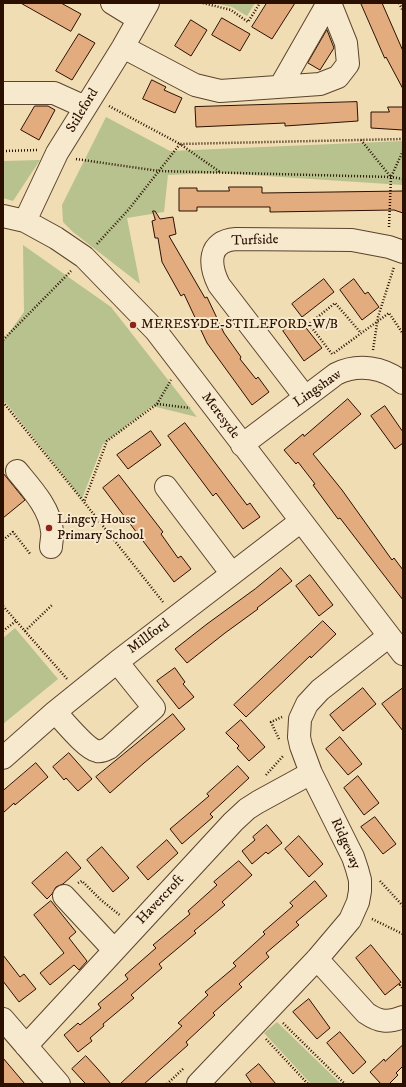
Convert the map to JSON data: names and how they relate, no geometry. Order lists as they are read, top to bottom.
{
  "streets": {
    "street": [
      "Stileford",
      "Turfside",
      "Lingshaw",
      "Meresyde",
      "Millford",
      "Ridgeway",
      "Havercroft"
    ]
  },
  "crossings": [
    ["Stileford", "Meresyde"],
    ["Turfside", "Lingshaw"],
    ["Lingshaw", "Meresyde"],
    ["Meresyde", "Millford"],
    ["Meresyde", "Ridgeway"],
    ["Ridgeway", "Havercroft"]
  ],
  "places": ["MERESYDE-STILEFORD-W/B", "Lingey House Primary School"]
}
